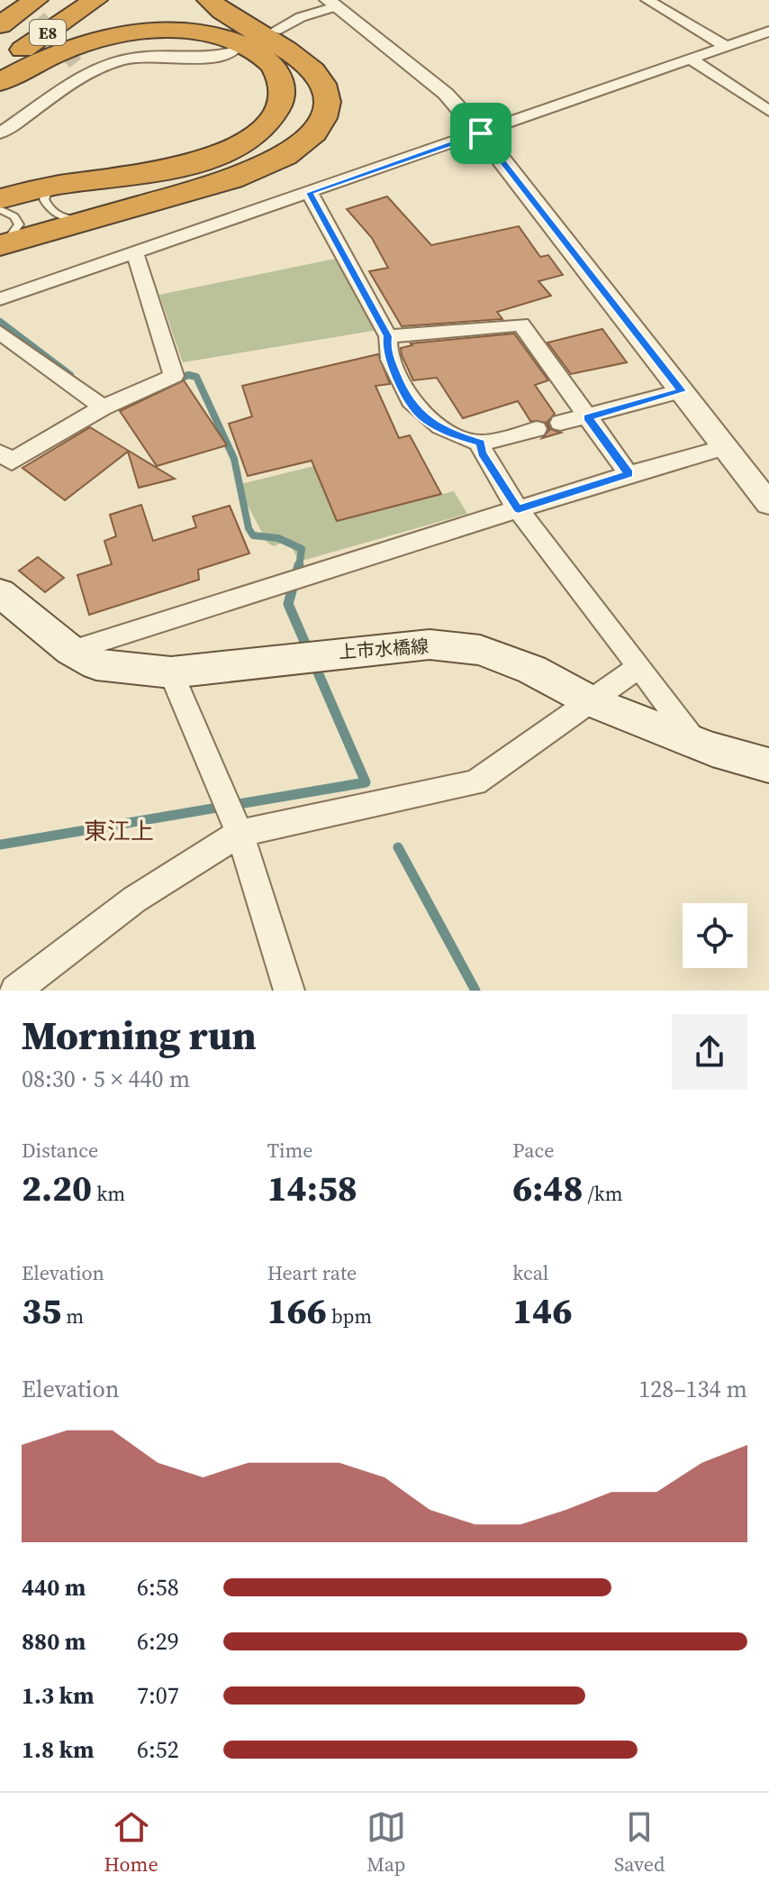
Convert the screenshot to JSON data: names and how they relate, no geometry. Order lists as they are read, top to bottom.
{
  "streets": {
    "highway": ["E8"],
    "main road": ["上市水橋線"]
  },
  "districts": ["東江上"],
  "page": {
    "heading": ["Morning run", "08:30 · 5 × 440 m"],
    "stats": [
      ["Distance", "2.20 km"],
      ["Time", "14:58"],
      ["Pace", "6:48 /km"],
      ["Elevation", "35 m"],
      ["Heart rate", "166 bpm"],
      ["kcal", "146"]
    ],
    "chart": ["Elevation", "128–134 m"],
    "list": [
      {
        "name": "440 m",
        "note": "6:58"
      },
      {
        "name": "880 m",
        "note": "6:29"
      },
      {
        "name": "1.3 km",
        "note": "7:07"
      },
      {
        "name": "1.8 km",
        "note": "6:52"
      }
    ],
    "tabs": ["Home", "Map", "Saved"]
  }
}
